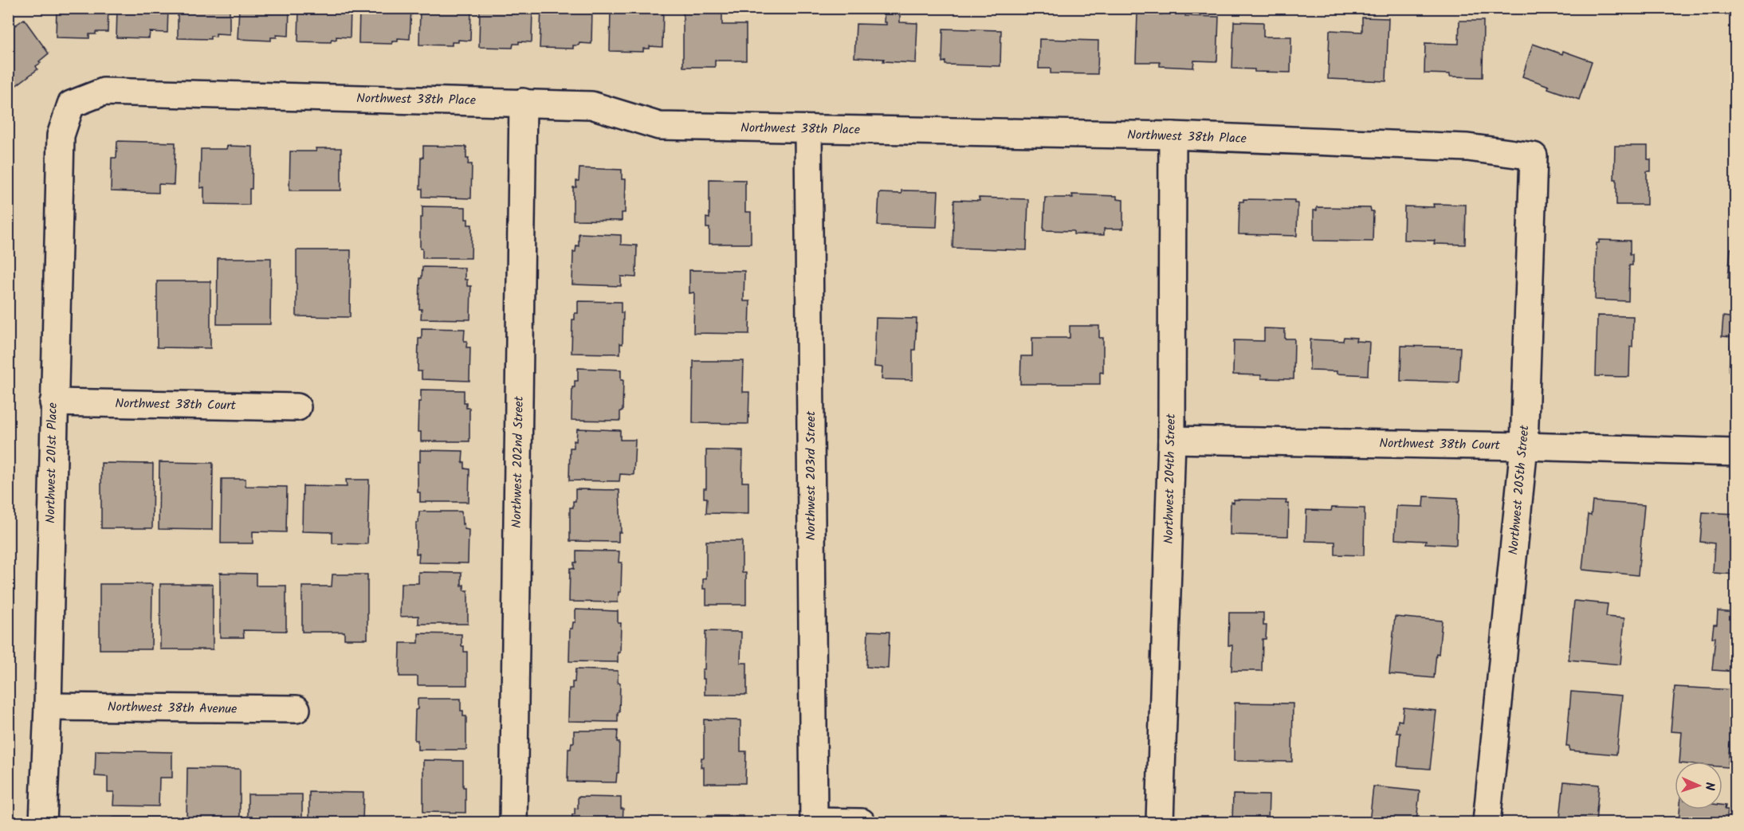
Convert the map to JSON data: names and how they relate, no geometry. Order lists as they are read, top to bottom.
{
  "streets": {
    "street": [
      "Northwest 38th Place",
      "Northwest 38th Court",
      "Northwest 202nd Street",
      "Northwest 201st Place",
      "Northwest 203rd Street",
      "Northwest 204th Street",
      "Northwest 205th Street",
      "Northwest 38th Avenue"
    ]
  },
  "crossings": [
    ["Northwest 38th Place", "Northwest 202nd Street"],
    ["Northwest 38th Place", "Northwest 201st Place"],
    ["Northwest 38th Place", "Northwest 203rd Street"],
    ["Northwest 38th Place", "Northwest 204th Street"],
    ["Northwest 38th Place", "Northwest 205th Street"],
    ["Northwest 38th Court", "Northwest 201st Place"],
    ["Northwest 38th Court", "Northwest 204th Street"],
    ["Northwest 38th Court", "Northwest 205th Street"],
    ["Northwest 201st Place", "Northwest 38th Avenue"]
  ],
  "north": "right"
}
